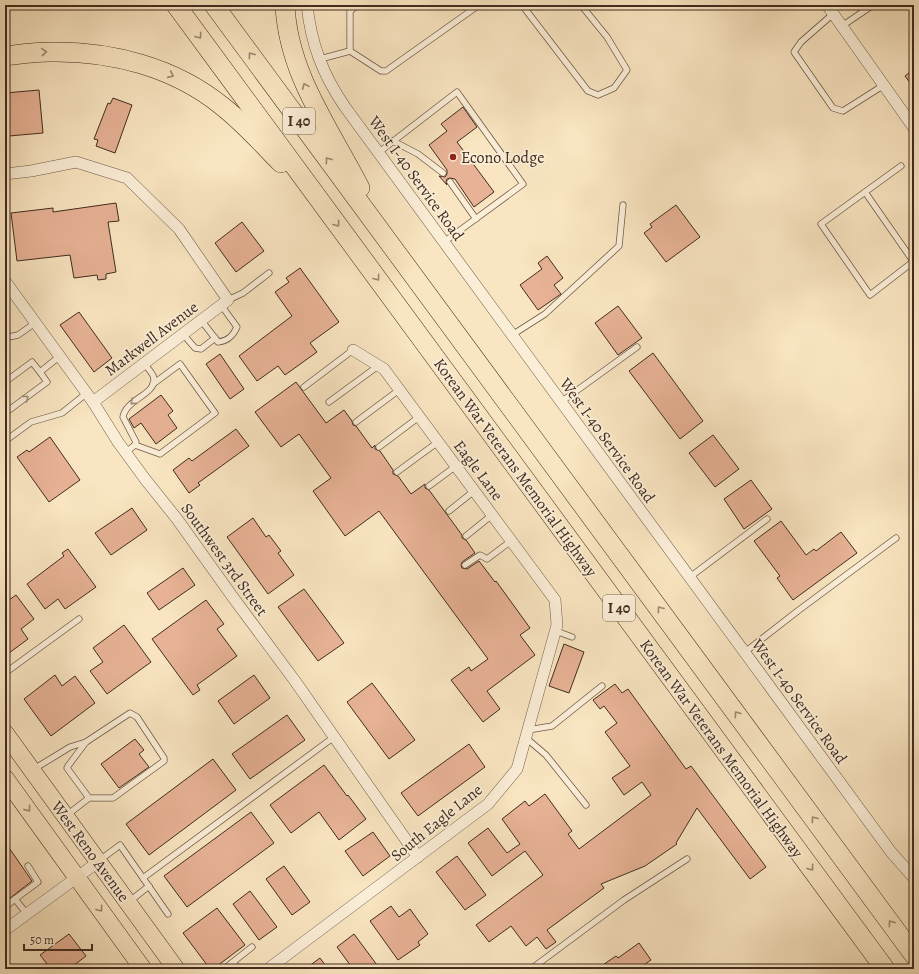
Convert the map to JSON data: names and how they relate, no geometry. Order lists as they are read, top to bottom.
{
  "streets": {
    "highway": ["I 40", "Korean War Veterans Memorial Highway"],
    "main road": ["West Reno Avenue"],
    "street": [
      "West I-40 Service Road",
      "Markwell Avenue",
      "Eagle Lane",
      "Southwest 3rd Street",
      "South Eagle Lane"
    ]
  },
  "crossings": [
    ["Markwell Avenue", "Southwest 3rd Street"],
    ["Eagle Lane", "South Eagle Lane"],
    ["Southwest 3rd Street", "South Eagle Lane"]
  ],
  "places": ["Econo Lodge"],
  "scale_bar": "50 m"
}
